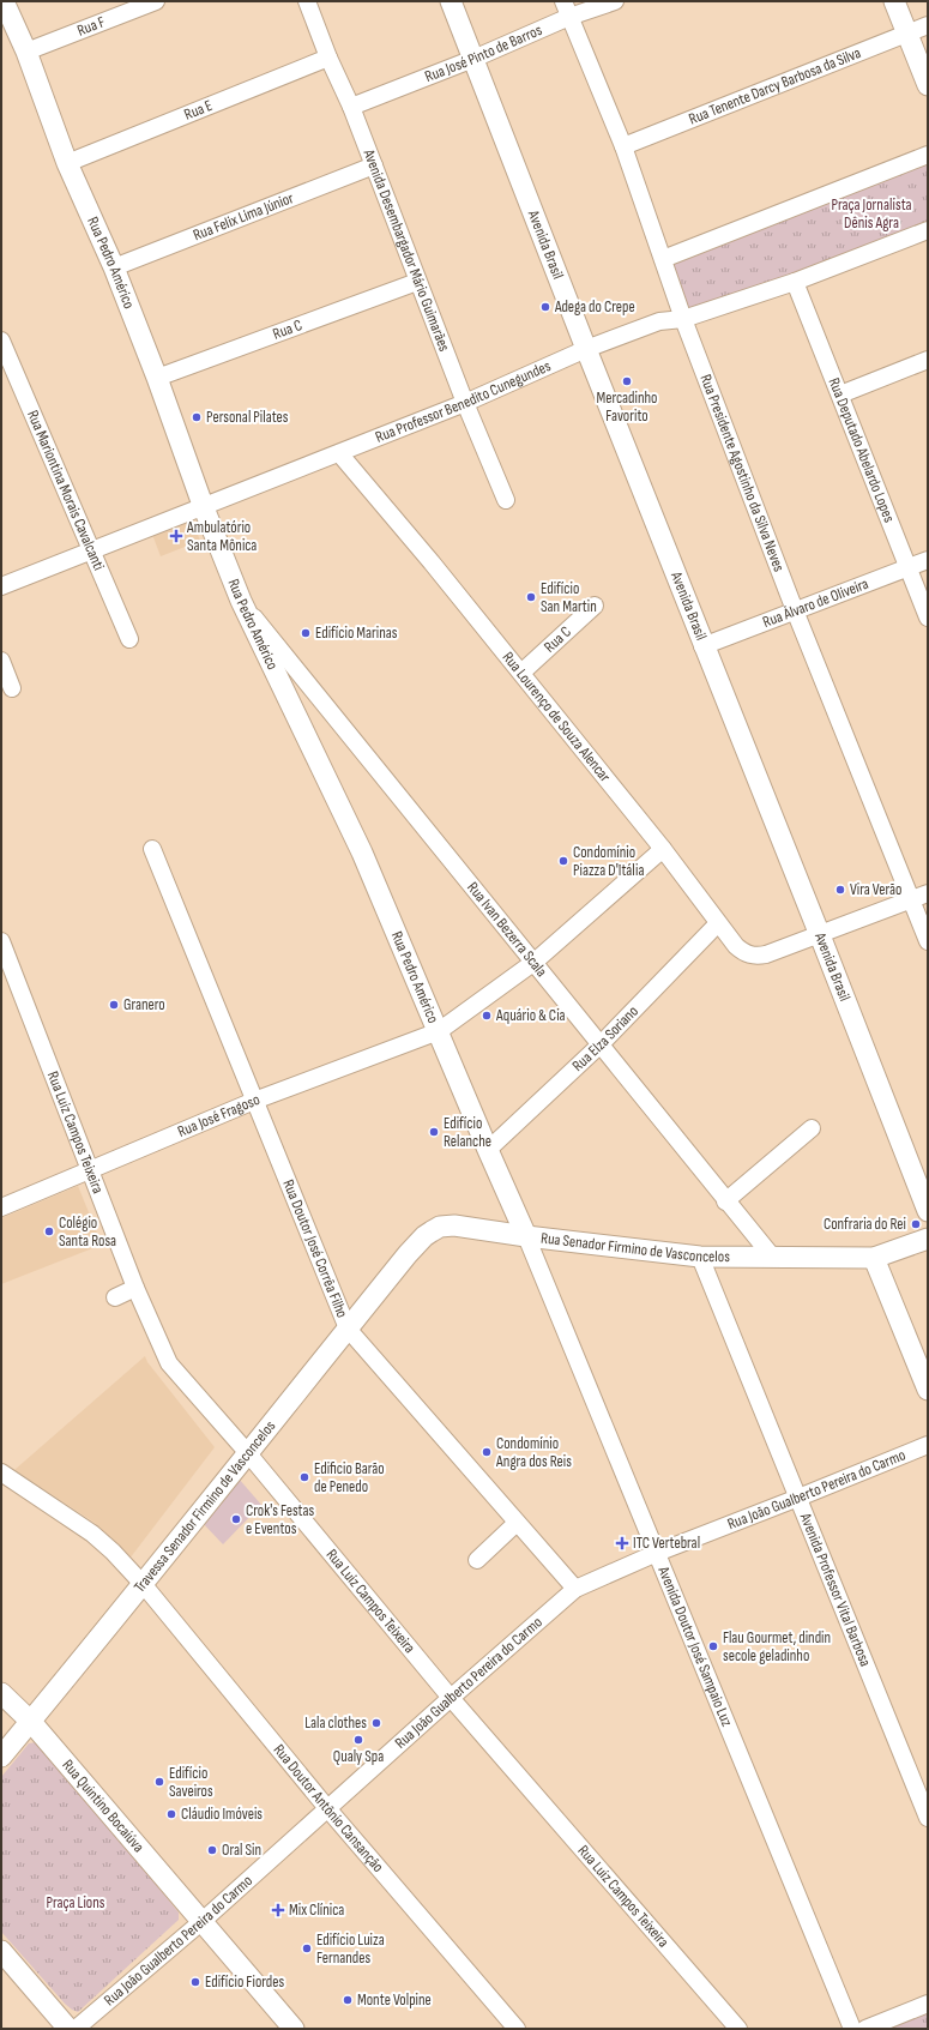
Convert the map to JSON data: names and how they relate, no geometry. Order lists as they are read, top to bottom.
{
  "streets": {
    "street": [
      "Rua F",
      "Rua José Pinto de Barros",
      "Rua Tenente Darcy Barbosa da Silva",
      "Rua E",
      "Rua Felix Lima Júnior",
      "Avenida Brasil",
      "Avenida Desembargador Mário Guimarães",
      "Rua Pedro Américo",
      "Rua C",
      "Rua Professor Benedito Cunegundes",
      "Rua Deputado Abelardo Lopes",
      "Rua Presidente Agostinho da Silva Neves",
      "Rua Mariontina Morais Cavalcanti",
      "Rua Álvaro de Oliveira",
      "Rua Lourenço de Souza Alencar",
      "Rua Ivan Bezerra Scala",
      "Rua Elza Soriano",
      "Rua José Fragoso",
      "Rua Luiz Campos Teixeira",
      "Rua Senador Firmino de Vasconcelos",
      "Rua Doutor José Corrêa Filho",
      "Rua João Gualberto Pereira do Carmo",
      "Travessa Senador Firmino de Vasconcelos",
      "Avenida Professor Vital Barbosa",
      "Avenida Doutor José Sampaio Luz",
      "Rua Quintino Bocaiúva",
      "Rua Doutor Antônio Cansanção"
    ]
  },
  "crossings": [
    ["Rua F", "Rua Pedro Américo"],
    ["Rua José Pinto de Barros", "Avenida Brasil"],
    ["Rua José Pinto de Barros", "Avenida Desembargador Mário Guimarães"],
    ["Rua José Pinto de Barros", "Rua Presidente Agostinho da Silva Neves"],
    ["Rua Tenente Darcy Barbosa da Silva", "Rua Presidente Agostinho da Silva Neves"],
    ["Rua E", "Avenida Desembargador Mário Guimarães"],
    ["Rua E", "Rua Pedro Américo"],
    ["Rua Felix Lima Júnior", "Avenida Desembargador Mário Guimarães"],
    ["Rua Felix Lima Júnior", "Rua Pedro Américo"],
    ["Avenida Brasil", "Rua Professor Benedito Cunegundes"],
    ["Avenida Brasil", "Rua Álvaro de Oliveira"],
    ["Avenida Brasil", "Rua Lourenço de Souza Alencar"],
    ["Avenida Desembargador Mário Guimarães", "Rua C"],
    ["Avenida Desembargador Mário Guimarães", "Rua Professor Benedito Cunegundes"],
    ["Rua Pedro Américo", "Rua C"],
    ["Rua Pedro Américo", "Rua Professor Benedito Cunegundes"],
    ["Rua Pedro Américo", "Rua Ivan Bezerra Scala"],
    ["Rua Pedro Américo", "Rua Elza Soriano"],
    ["Rua Pedro Américo", "Rua José Fragoso"],
    ["Rua Pedro Américo", "Rua Senador Firmino de Vasconcelos"],
    ["Rua Pedro Américo", "Avenida Doutor José Sampaio Luz"],
    ["Rua C", "Rua Lourenço de Souza Alencar"],
    ["Rua Professor Benedito Cunegundes", "Rua Deputado Abelardo Lopes"],
    ["Rua Professor Benedito Cunegundes", "Rua Presidente Agostinho da Silva Neves"],
    ["Rua Professor Benedito Cunegundes", "Rua Mariontina Morais Cavalcanti"],
    ["Rua Professor Benedito Cunegundes", "Rua Lourenço de Souza Alencar"],
    ["Rua Deputado Abelardo Lopes", "Rua Álvaro de Oliveira"],
    ["Rua Presidente Agostinho da Silva Neves", "Rua Álvaro de Oliveira"],
    ["Rua Lourenço de Souza Alencar", "Rua Elza Soriano"],
    ["Rua Lourenço de Souza Alencar", "Rua José Fragoso"],
    ["Rua Ivan Bezerra Scala", "Rua Elza Soriano"],
    ["Rua Ivan Bezerra Scala", "Rua José Fragoso"],
    ["Rua Ivan Bezerra Scala", "Rua Senador Firmino de Vasconcelos"],
    ["Rua José Fragoso", "Rua Luiz Campos Teixeira"],
    ["Rua José Fragoso", "Rua Doutor José Corrêa Filho"],
    ["Rua Luiz Campos Teixeira", "Rua João Gualberto Pereira do Carmo"],
    ["Rua Luiz Campos Teixeira", "Travessa Senador Firmino de Vasconcelos"],
    ["Rua Senador Firmino de Vasconcelos", "Travessa Senador Firmino de Vasconcelos"],
    ["Rua Senador Firmino de Vasconcelos", "Avenida Professor Vital Barbosa"],
    ["Rua Senador Firmino de Vasconcelos", "Avenida Doutor José Sampaio Luz"],
    ["Rua Doutor José Corrêa Filho", "Rua João Gualberto Pereira do Carmo"],
    ["Rua Doutor José Corrêa Filho", "Travessa Senador Firmino de Vasconcelos"],
    ["Rua João Gualberto Pereira do Carmo", "Avenida Professor Vital Barbosa"],
    ["Rua João Gualberto Pereira do Carmo", "Avenida Doutor José Sampaio Luz"],
    ["Rua João Gualberto Pereira do Carmo", "Rua Quintino Bocaiúva"],
    ["Rua João Gualberto Pereira do Carmo", "Rua Doutor Antônio Cansanção"],
    ["Travessa Senador Firmino de Vasconcelos", "Rua Quintino Bocaiúva"],
    ["Travessa Senador Firmino de Vasconcelos", "Rua Doutor Antônio Cansanção"]
  ],
  "parks": ["Praça Jornalista Dênis Agra", "Praça Lions"],
  "places": {
    "other": [
      "Adega do Crepe",
      "Mercadinho Favorito",
      "Personal Pilates",
      "Edifício San Martin",
      "Edifício Marinas",
      "Condomínio Piazza D'Itália",
      "Vira Verão",
      "Granero",
      "Aquário & Cia",
      "Edifício Relanche",
      "Confraria do Rei",
      "Colégio Santa Rosa",
      "Condomínio Angra dos Reis",
      "Edificio Barão de Penedo",
      "Crok's Festas e Eventos",
      "Flau Gourmet, dindin secole geladinho",
      "Lala clothes",
      "Qualy Spa",
      "Edifício Saveiros",
      "Cláudio Imóveis",
      "Oral Sin",
      "Edifício Luiza Fernandes",
      "Edifício Fiordes",
      "Monte Volpine"
    ],
    "health": ["Ambulatório Santa Mônica", "ITC Vertebral", "Mix Clínica"]
  }
}
